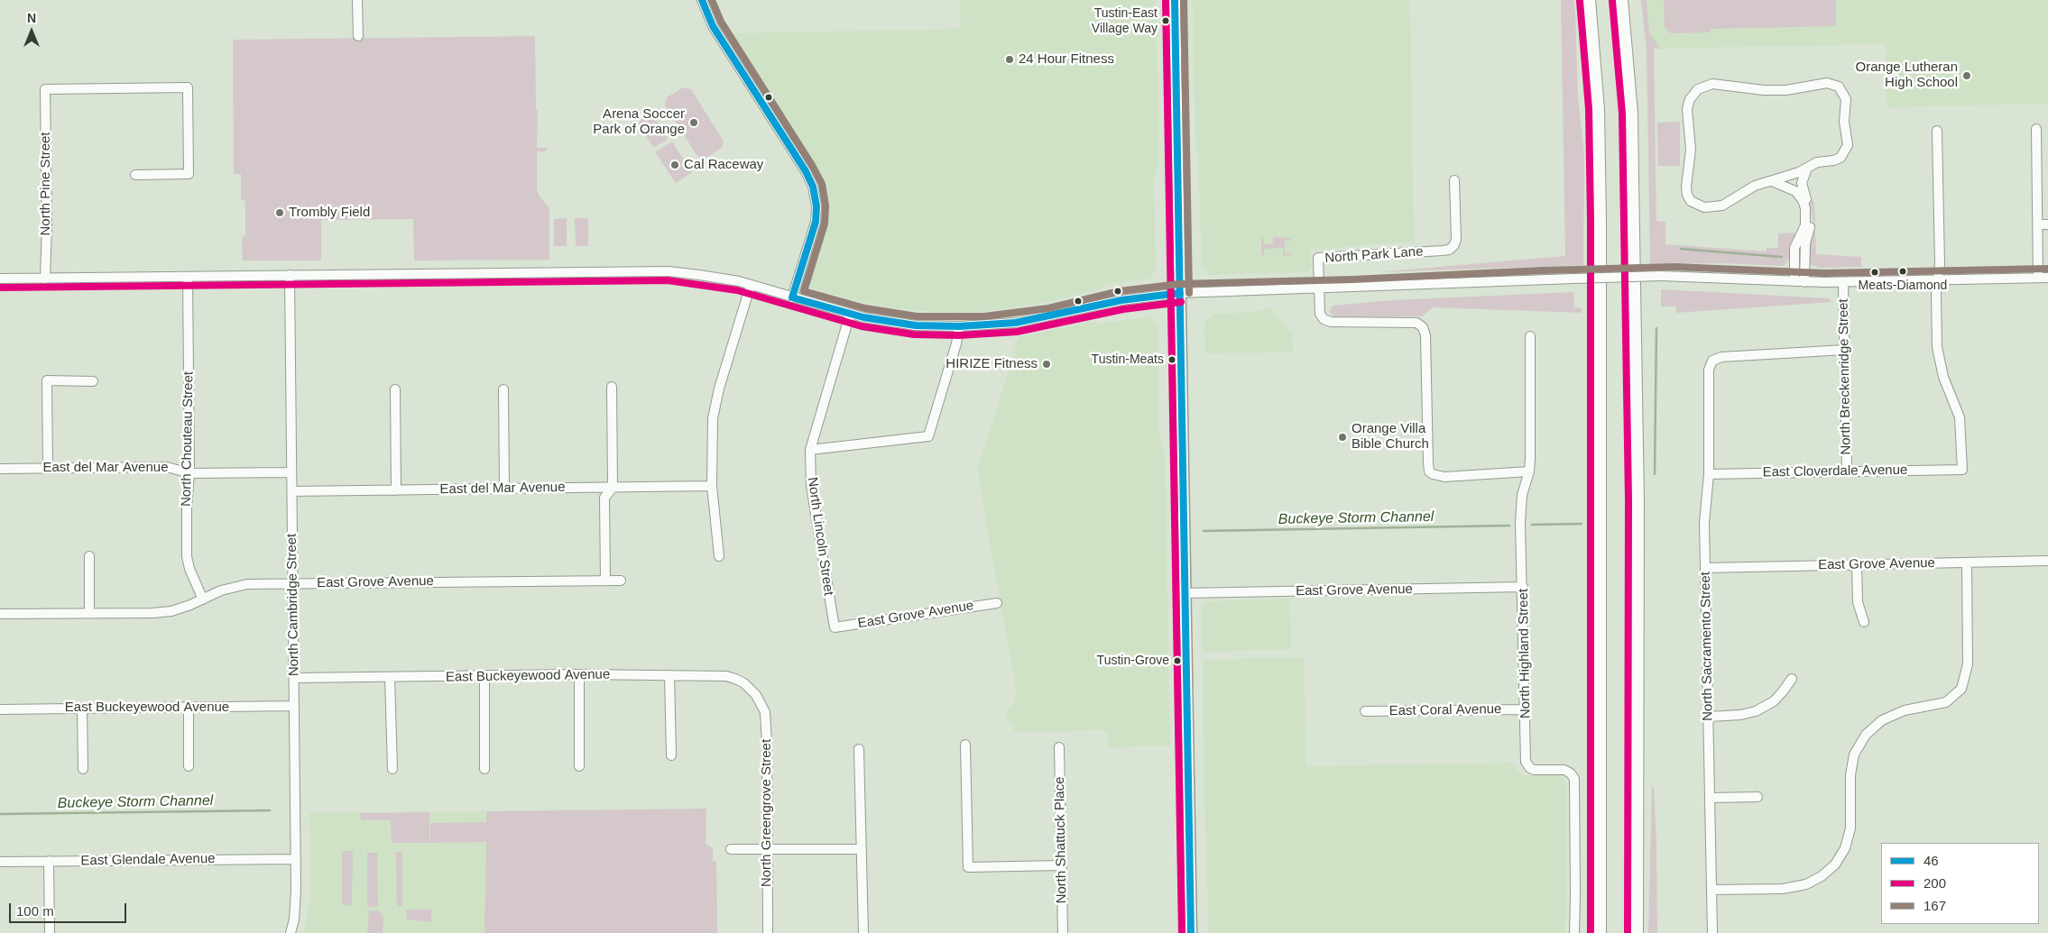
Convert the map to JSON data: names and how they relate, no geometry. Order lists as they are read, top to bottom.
{
  "streets": {
    "street": [
      "North Pine Street",
      "North Park Lane",
      "North Breckenridge Street",
      "North Chouteau Street",
      "East del Mar Avenue",
      "East Cloverdale Avenue",
      "North Lincoln Street",
      "East Grove Avenue",
      "North Cambridge Street",
      "North Sacramento Street",
      "North Highland Street",
      "East Buckeyewood Avenue",
      "East Coral Avenue",
      "North Greengrove Street",
      "North Shattuck Place",
      "East Glendale Avenue"
    ]
  },
  "crossings": [
    ["North Park Lane", "North Highland Street"],
    ["North Breckenridge Street", "East Cloverdale Avenue"],
    ["North Breckenridge Street", "North Sacramento Street"],
    ["North Chouteau Street", "East del Mar Avenue"],
    ["North Chouteau Street", "East Grove Avenue"],
    ["East del Mar Avenue", "North Cambridge Street"],
    ["East Cloverdale Avenue", "North Sacramento Street"],
    ["North Lincoln Street", "East Grove Avenue"],
    ["East Grove Avenue", "North Cambridge Street"],
    ["East Grove Avenue", "North Sacramento Street"],
    ["East Grove Avenue", "North Highland Street"],
    ["North Cambridge Street", "East Buckeyewood Avenue"],
    ["North Cambridge Street", "East Glendale Avenue"],
    ["North Highland Street", "East Coral Avenue"],
    ["East Buckeyewood Avenue", "North Greengrove Street"]
  ],
  "water": ["Buckeye Storm Channel"],
  "places": [
    "Tustin-East Village Way",
    "24 Hour Fitness",
    "Orange Lutheran High School",
    "Arena Soccer Park of Orange",
    "Cal Raceway",
    "Trombly Field",
    "Meats-Diamond",
    "Tustin-Meats",
    "HIRIZE Fitness",
    "Orange Villa Bible Church",
    "Tustin-Grove"
  ],
  "lines": ["transit line 46", "transit line 200", "transit line 167"],
  "legend": ["46", "200", "167"],
  "scale_bar": "100 m",
  "north": "top"
}
